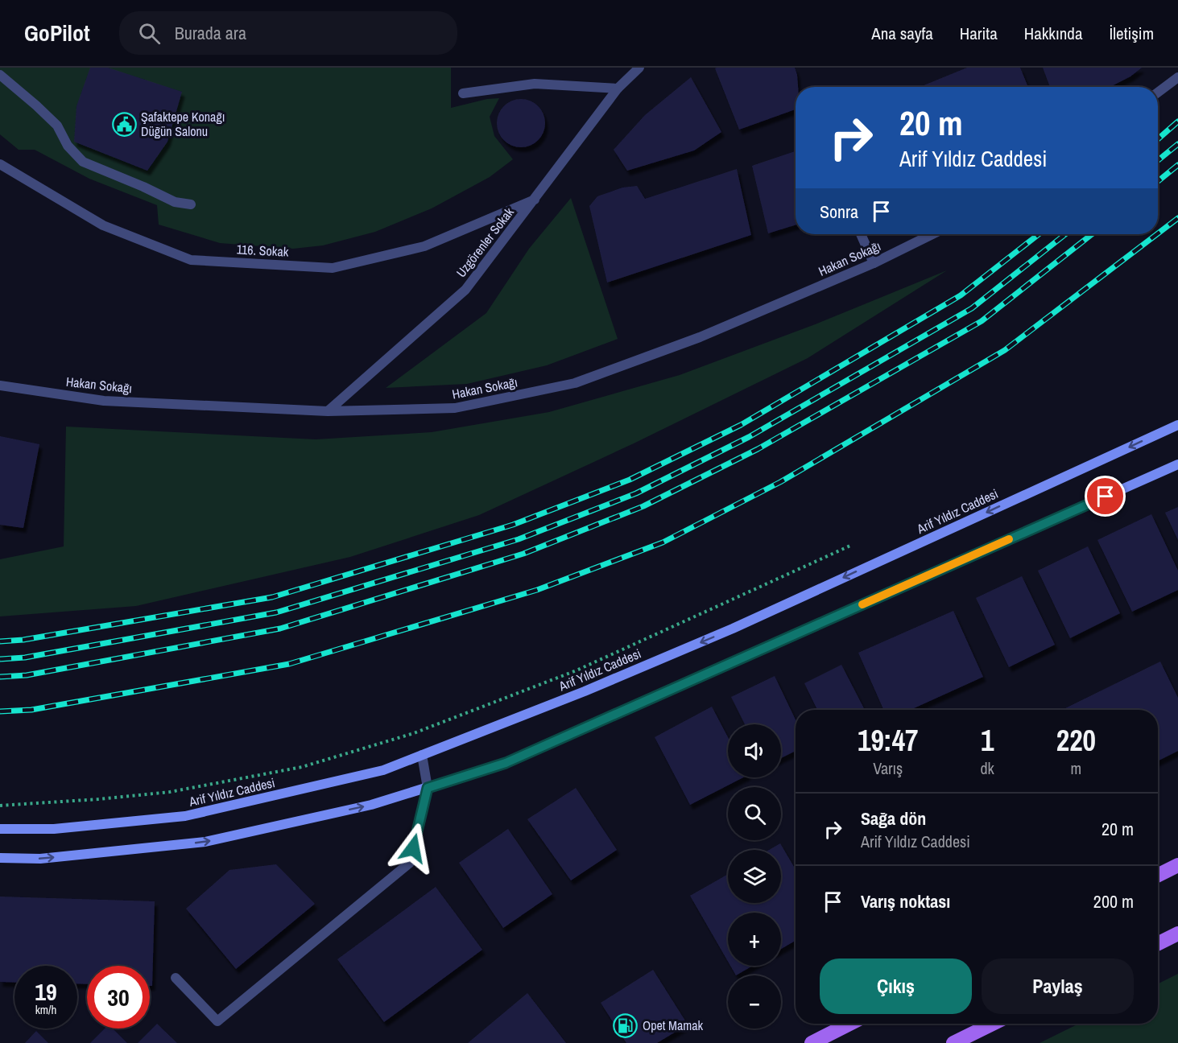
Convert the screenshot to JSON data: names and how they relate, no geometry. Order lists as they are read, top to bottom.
{
  "streets": {
    "main road": ["Arif Yıldız Caddesi"],
    "street": ["Uzgörenler Sokak", "116. Sokak", "Hakan Sokağı"]
  },
  "crossings": [
    ["Uzgörenler Sokak", "116. Sokak"],
    ["Uzgörenler Sokak", "Hakan Sokağı"]
  ],
  "places": {
    "public building": ["Şafaktepe Konağı Düğün Salonu"],
    "fuel station": ["Opet Mamak"]
  },
  "page": {
    "header": "GoPilot",
    "search": "Burada ara",
    "nav": [
      "Ana sayfa",
      "Harita",
      "Hakkında",
      "İletişim"
    ],
    "turn": ["20 m", "Arif Yıldız Caddesi"],
    "then": "Sonra",
    "eta": [
      "19:47",
      "Varış",
      "1",
      "dk",
      "220",
      "m"
    ],
    "map_buttons": ["+", "−"],
    "list": [
      {
        "name": "Sağa dön",
        "note": "Arif Yıldız Caddesi",
        "value": "20 m"
      },
      {
        "name": "Varış noktası",
        "value": "200 m"
      }
    ],
    "buttons": ["Çıkış", "Paylaş"],
    "speed": "19 km/h",
    "limit": "30"
  }
}
